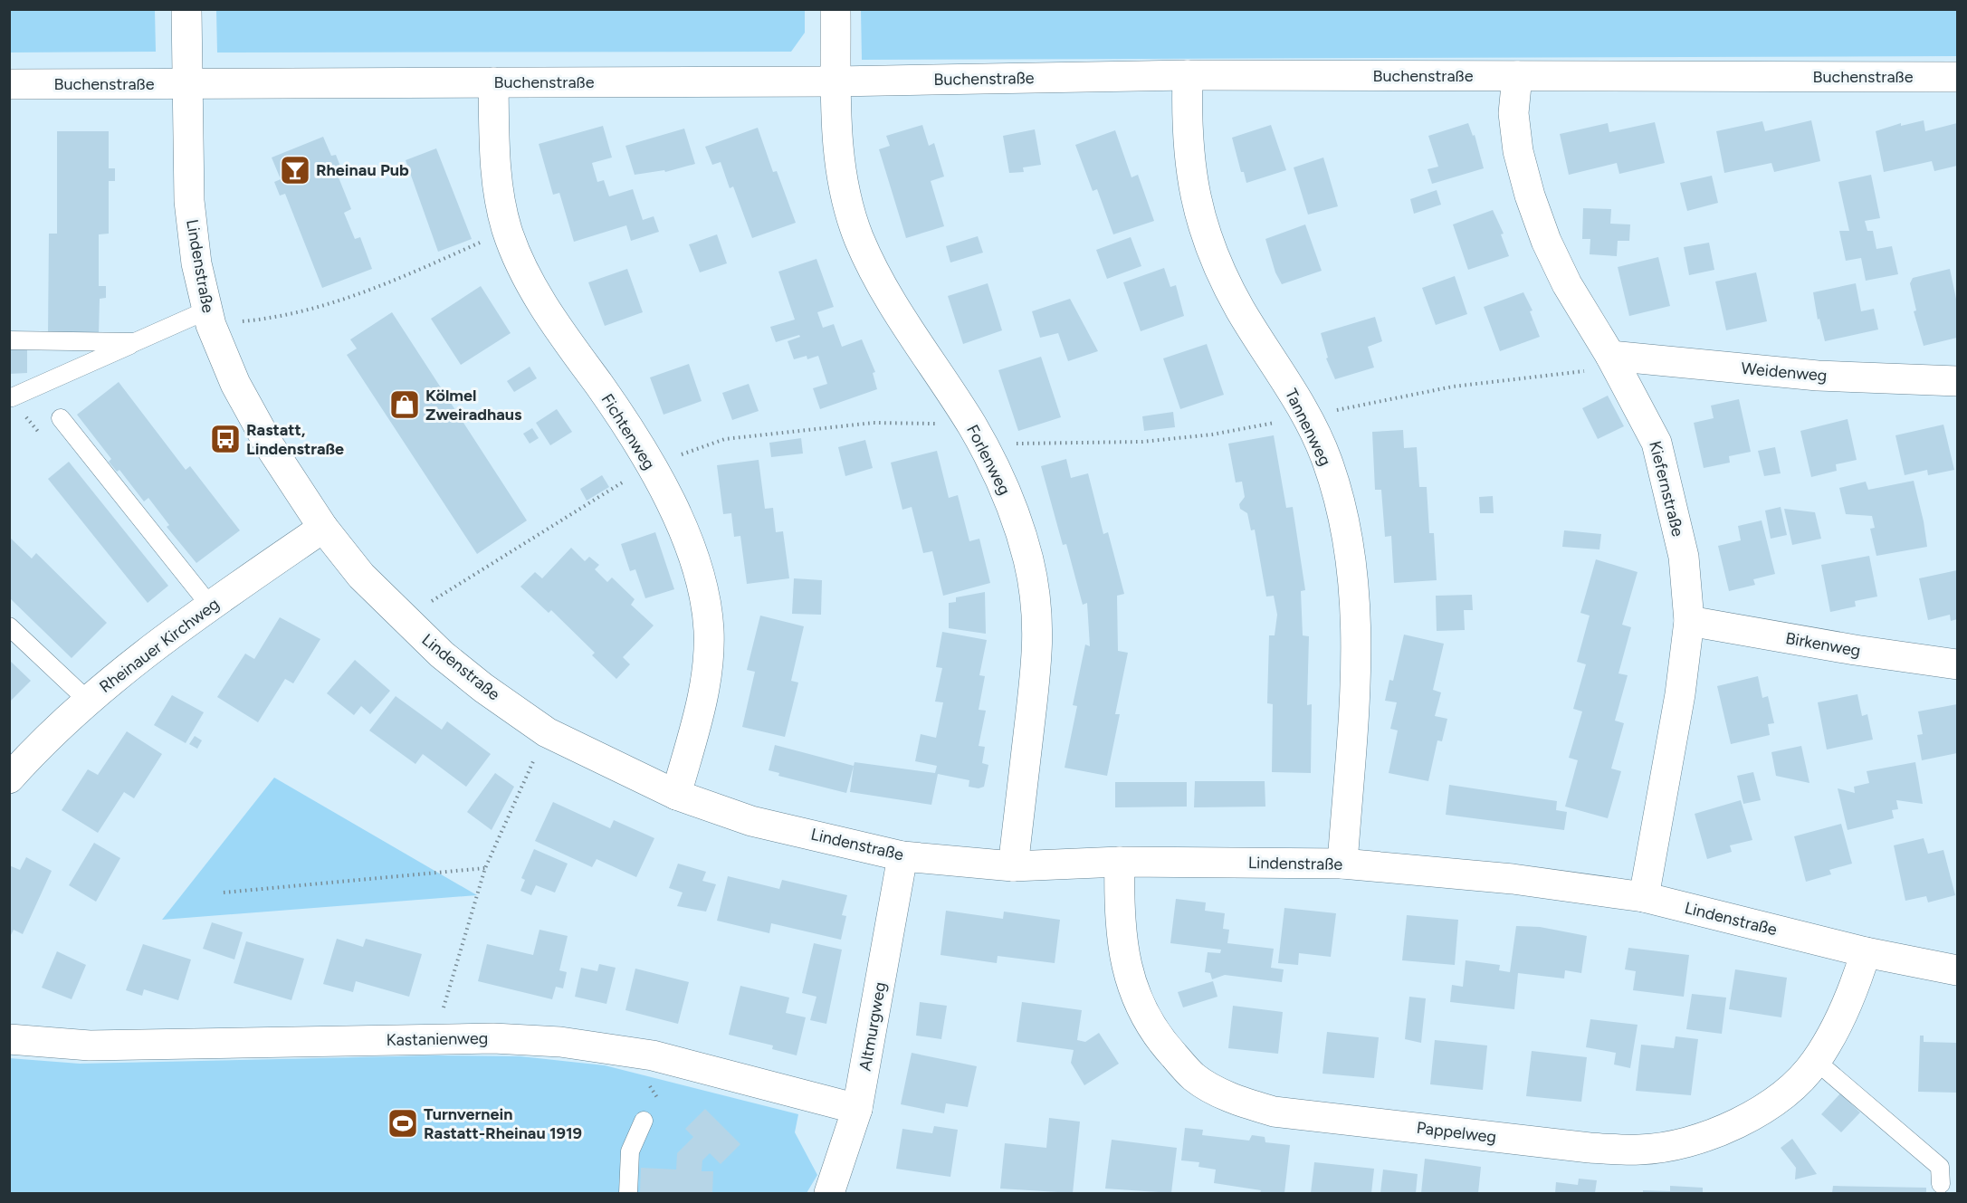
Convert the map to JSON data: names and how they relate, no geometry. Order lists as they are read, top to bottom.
{
  "streets": {
    "street": [
      "Buchenstraße",
      "Lindenstraße",
      "Weidenweg",
      "Tannenweg",
      "Fichtenweg",
      "Forlenweg",
      "Kiefernstraße",
      "Birkenweg",
      "Rheinauer Kirchweg",
      "Altmurgweg",
      "Kastanienweg",
      "Pappelweg"
    ]
  },
  "crossings": [
    ["Buchenstraße", "Lindenstraße"],
    ["Buchenstraße", "Tannenweg"],
    ["Buchenstraße", "Fichtenweg"],
    ["Buchenstraße", "Forlenweg"],
    ["Buchenstraße", "Kiefernstraße"],
    ["Lindenstraße", "Tannenweg"],
    ["Lindenstraße", "Fichtenweg"],
    ["Lindenstraße", "Forlenweg"],
    ["Lindenstraße", "Kiefernstraße"],
    ["Lindenstraße", "Rheinauer Kirchweg"],
    ["Lindenstraße", "Altmurgweg"],
    ["Lindenstraße", "Pappelweg"],
    ["Weidenweg", "Kiefernstraße"],
    ["Kiefernstraße", "Birkenweg"],
    ["Altmurgweg", "Kastanienweg"]
  ],
  "places": {
    "bar": ["Rheinau Pub"],
    "shop": ["Kölmel Zweiradhaus"],
    "bus stop": ["Rastatt, Lindenstraße"],
    "sports": ["Turnvernein Rastatt-Rheinau 1919"]
  }
}
